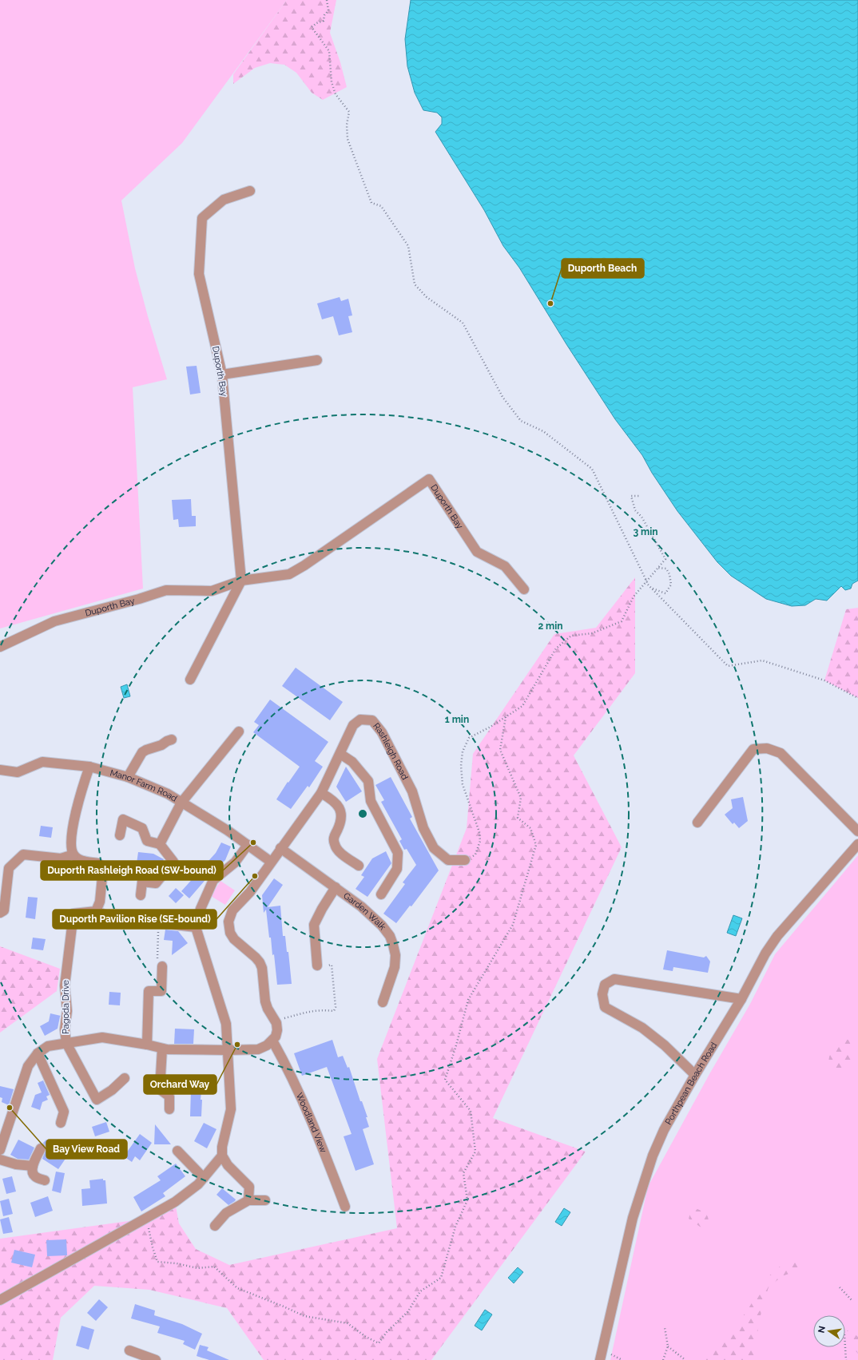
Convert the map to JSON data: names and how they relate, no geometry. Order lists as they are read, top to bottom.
{
  "streets": {
    "street": [
      "Duporth Bay",
      "Rashleigh Road",
      "Manor Farm Road",
      "Garden Walk",
      "Pagoda Drive",
      "Porthpean Beach Road",
      "Woodland View"
    ]
  },
  "crossings": [
    ["Rashleigh Road", "Manor Farm Road"],
    ["Rashleigh Road", "Garden Walk"]
  ],
  "places": [
    "Duporth Beach",
    "Duporth Rashleigh Road (SW-bound)",
    "Duporth Pavilion Rise (SE-bound)",
    "Orchard Way",
    "Bay View Road"
  ],
  "north": "left",
  "rings": ["3 min", "2 min", "1 min"]
}
